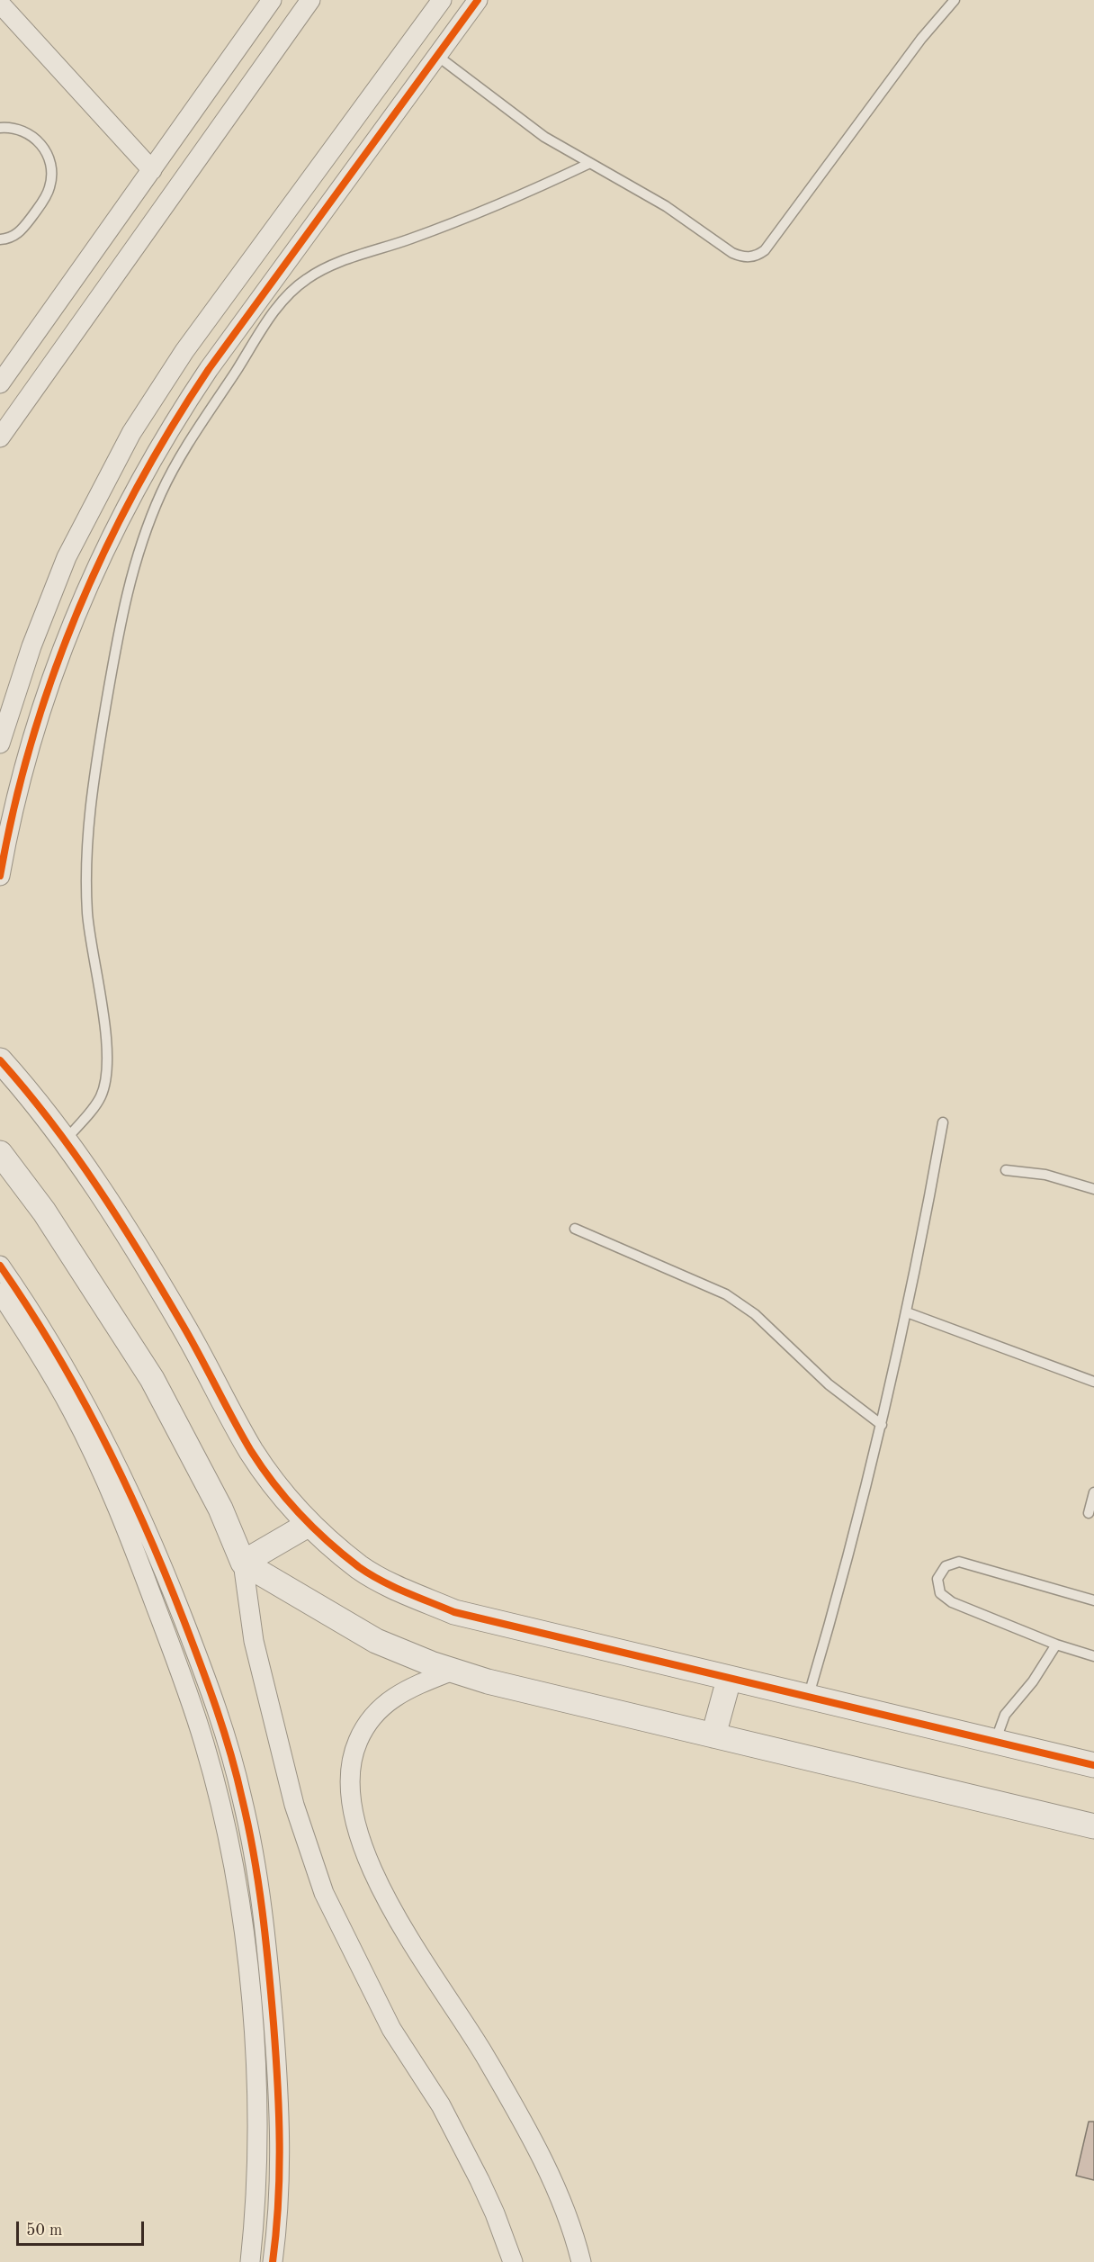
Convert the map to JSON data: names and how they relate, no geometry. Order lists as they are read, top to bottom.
{
  "scale_bar": "50 m"
}
